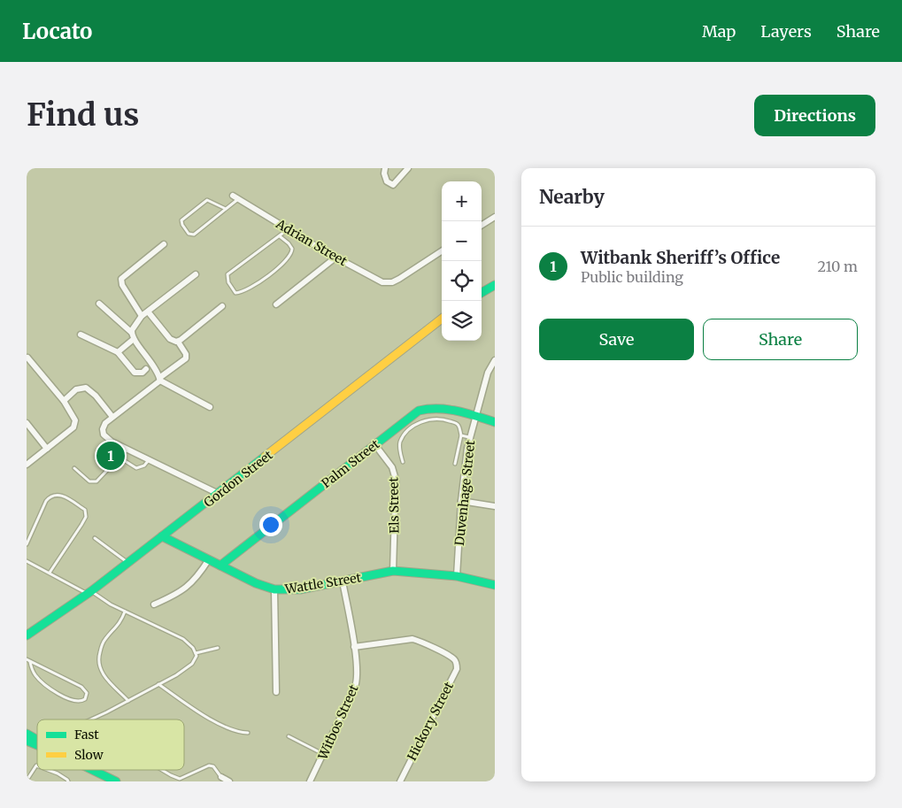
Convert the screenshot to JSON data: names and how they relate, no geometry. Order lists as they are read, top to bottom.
{
  "streets": {
    "street": [
      "Adrian Street",
      "Palm Street",
      "Gordon Street",
      "Duvenhage Street",
      "Els Street",
      "Wattle Street",
      "Hickory Street",
      "Witbos Street"
    ]
  },
  "crossings": [
    ["Palm Street", "Duvenhage Street"],
    ["Palm Street", "Els Street"],
    ["Palm Street", "Wattle Street"],
    ["Gordon Street", "Wattle Street"],
    ["Duvenhage Street", "Wattle Street"],
    ["Els Street", "Wattle Street"],
    ["Wattle Street", "Witbos Street"],
    ["Hickory Street", "Witbos Street"]
  ],
  "legend": ["Fast", "Slow"],
  "page": {
    "header": "Locato",
    "nav": ["Map", "Layers", "Share"],
    "buttons": [
      "Directions",
      ["Save", "Share"]
    ],
    "title": "Find us",
    "heading": "Nearby",
    "map_buttons": ["+", "−"],
    "list": [
      {
        "mark": "1",
        "name": "Witbank Sheriff’s Office",
        "note": "Public building",
        "value": "210 m"
      }
    ],
    "pins": "1"
  }
}
